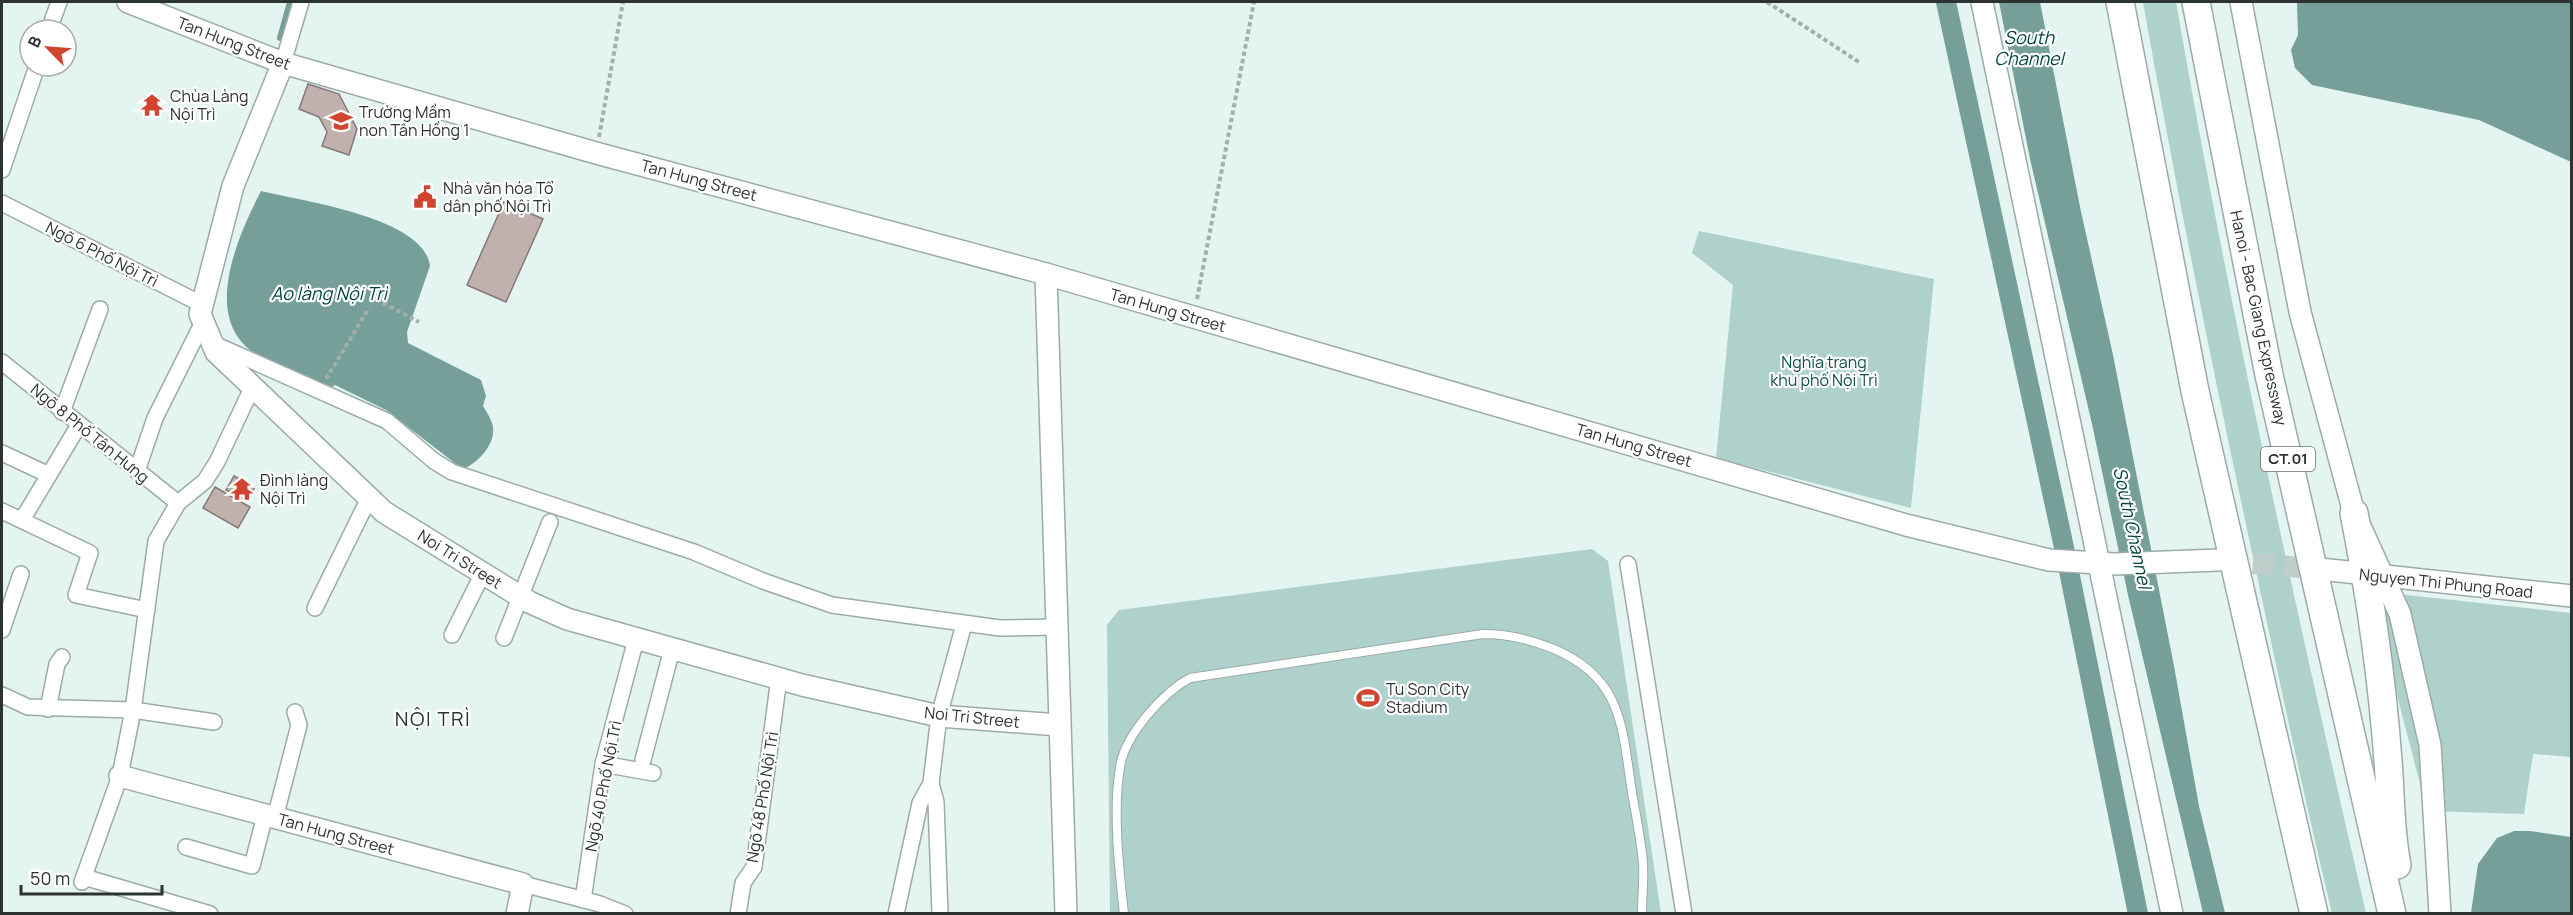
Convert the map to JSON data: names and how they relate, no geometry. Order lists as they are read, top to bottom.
{
  "streets": {
    "highway": ["Hanoi - Bac Giang Expressway", "CT.01"],
    "street": [
      "Tan Hung Street",
      "Ngõ 6 Phố Nội Trì",
      "Ngõ 8 Phố Tân Hưng",
      "Noi Tri Street",
      "Nguyen Thi Phung Road",
      "Ngõ 40 Phố Nội Trì",
      "Ngõ 48 Phố Nội Trì"
    ]
  },
  "crossings": [
    ["Ngõ 6 Phố Nội Trì", "Noi Tri Street"],
    ["Noi Tri Street", "Ngõ 40 Phố Nội Trì"],
    ["Noi Tri Street", "Ngõ 48 Phố Nội Trì"]
  ],
  "districts": ["NỘI TRÌ"],
  "water": ["South Channel", "Ao làng Nội Trì"],
  "parks": ["Nghĩa trang khu phố Nội Trì"],
  "places": {
    "temple": ["Chùa Làng Nội Trì", "Đình làng Nội Trì"],
    "school or university": ["Trường Mầm non Tân Hồng 1"],
    "public building": ["Nhà văn hóa Tổ dân phố Nội Trì"],
    "sports": ["Tu Son City Stadium"]
  },
  "scale_bar": "50 m",
  "north": "top left"
}
